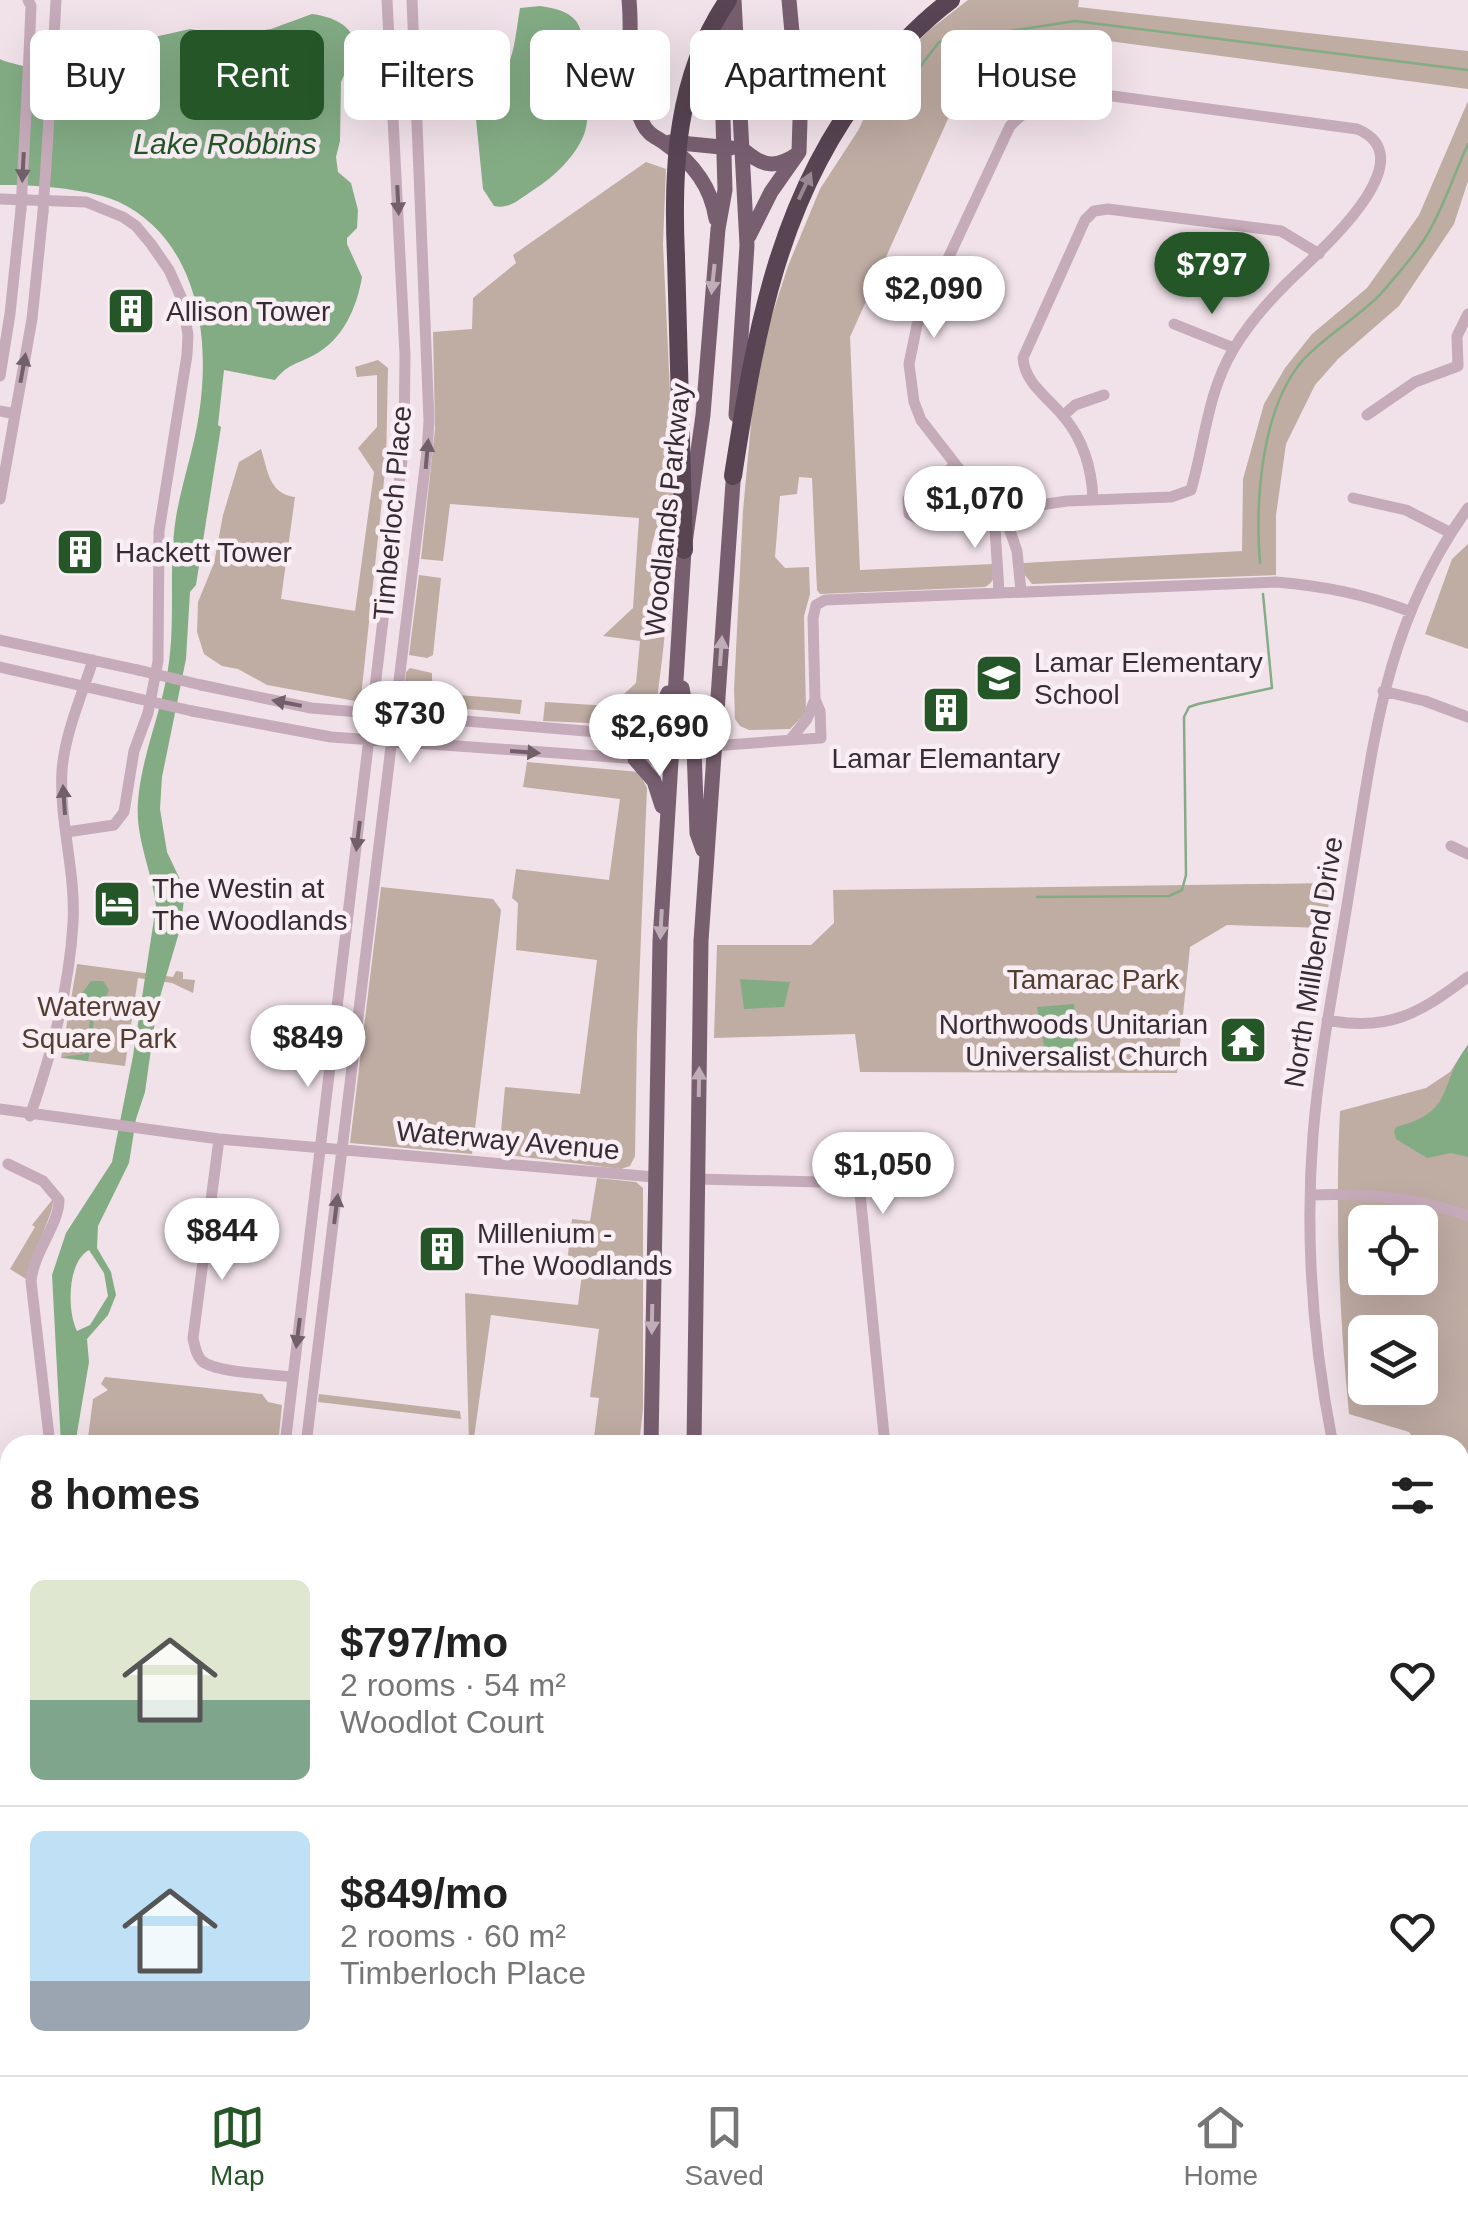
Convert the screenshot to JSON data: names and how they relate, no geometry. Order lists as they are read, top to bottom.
{
  "streets": {
    "main road": ["Woodlands Parkway"],
    "street": ["Timberloch Place", "North Millbend Drive", "Waterway Avenue"]
  },
  "crossings": [
    ["Woodlands Parkway", "Waterway Avenue"],
    ["Timberloch Place", "Waterway Avenue"]
  ],
  "water": ["Lake Robbins"],
  "parks": ["Tamarac Park", "Waterway Square Park"],
  "places": {
    "building": [
      "Allison Tower",
      "Hackett Tower",
      "Lamar Elemantary",
      "Millenium - The Woodlands"
    ],
    "school or university": ["Lamar Elementary School"],
    "hotel": ["The Westin at The Woodlands"],
    "temple": ["Northwoods Unitarian Universalist Church"]
  },
  "page": {
    "chip": [
      "Buy",
      "Rent",
      "Filters",
      "New",
      "Apartment",
      "House"
    ],
    "price": [
      "$797",
      "$2,090",
      "$1,070",
      "$730",
      "$2,690",
      "$849",
      "$1,050",
      "$844"
    ],
    "heading": "8 homes",
    "list": [
      {
        "name": "$797/mo",
        "note": "2 rooms · 54 m² · Woodlot Court"
      },
      {
        "name": "$849/mo",
        "note": "2 rooms · 60 m² · Timberloch Place"
      }
    ],
    "tabs": ["Map", "Saved", "Home"]
  }
}
